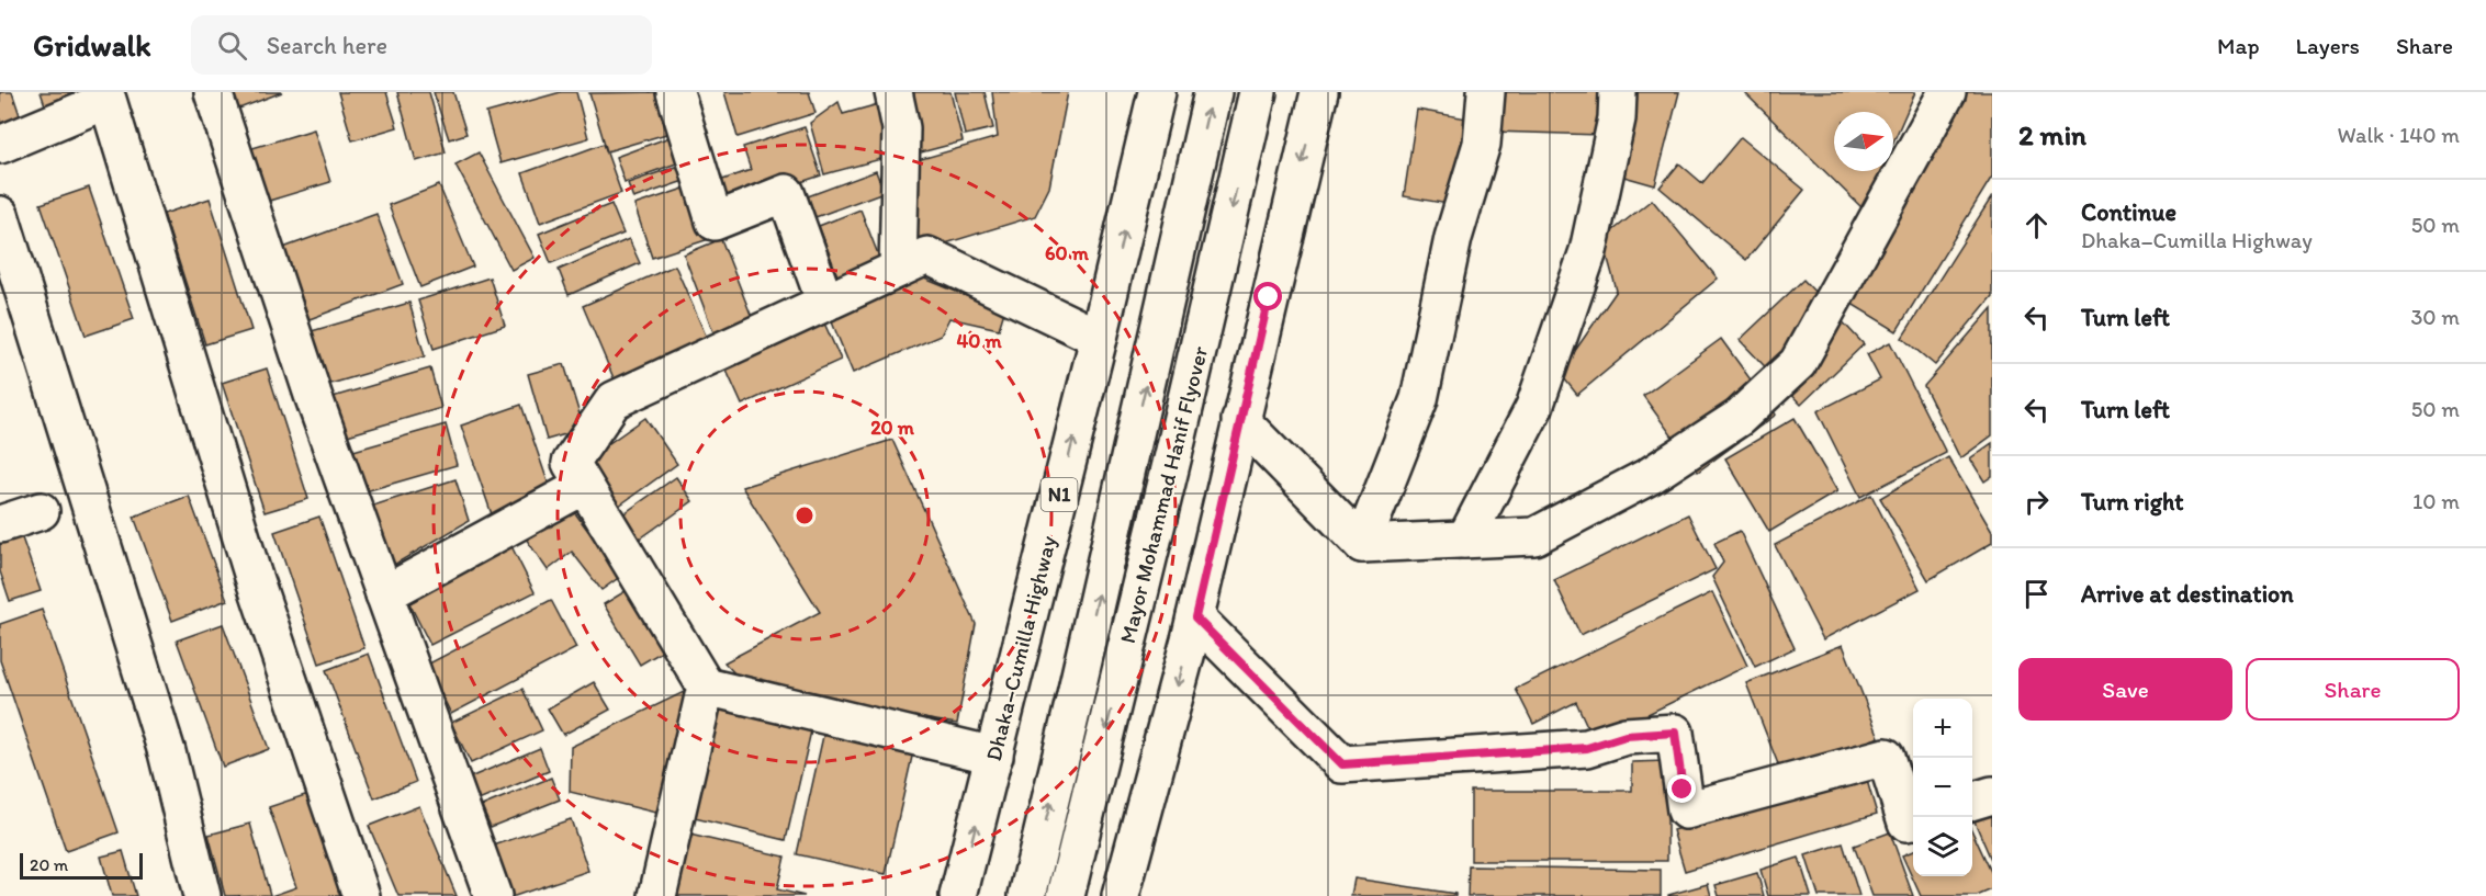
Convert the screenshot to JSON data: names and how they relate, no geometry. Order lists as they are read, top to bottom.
{
  "streets": {
    "main road": ["N1", "Mayor Mohammad Hanif Flyover", "Dhaka–Cumilla Highway"]
  },
  "scale_bar": "20 m",
  "north": "right",
  "page": {
    "header": "Gridwalk",
    "search": "Search here",
    "nav": ["Map", "Layers", "Share"],
    "heading": ["2 min", "Walk · 140 m"],
    "list": [
      ["Continue", "Dhaka–Cumilla Highway", "50 m"],
      ["Turn left", "30 m"],
      ["Turn left", "50 m"],
      ["Turn right", "10 m"],
      "Arrive at destination"
    ],
    "buttons": ["Save", "Share"],
    "map_buttons": ["+", "−"],
    "scale": "20 m"
  },
  "rings": ["60 m", "40 m", "20 m"]
}
